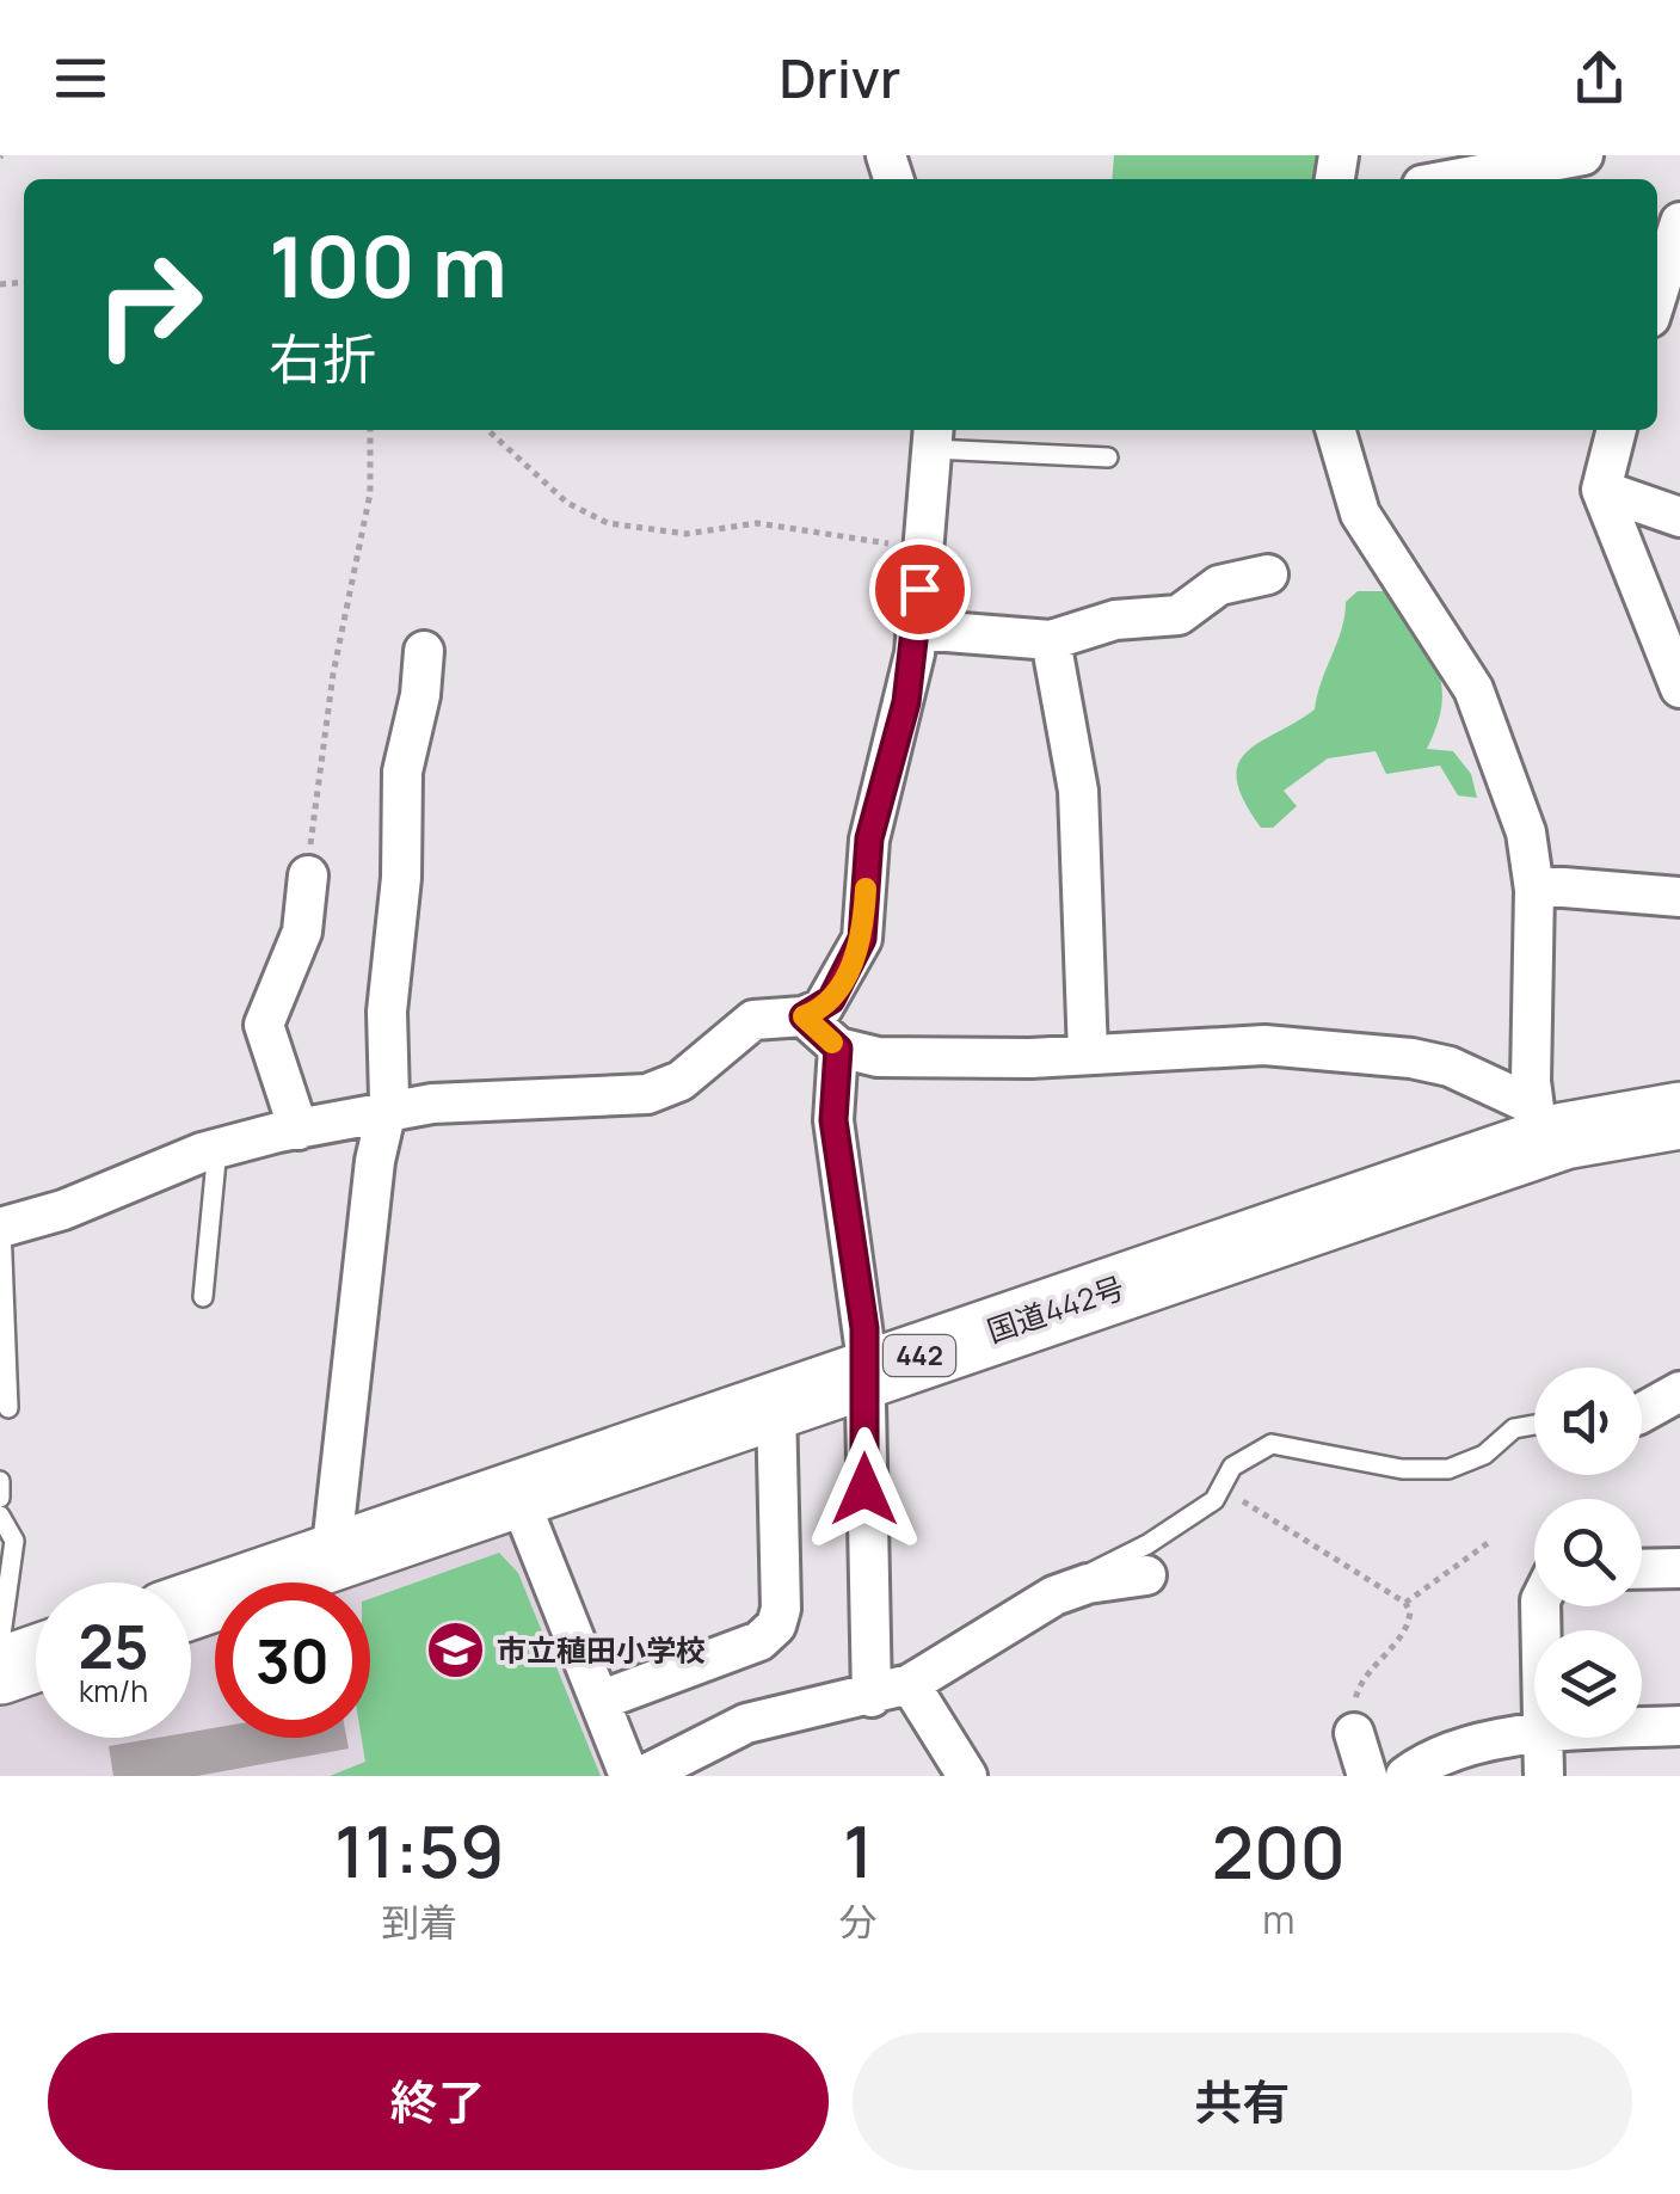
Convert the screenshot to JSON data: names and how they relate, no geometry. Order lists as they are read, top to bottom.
{
  "streets": {
    "highway": ["国道442号", "442"]
  },
  "places": {
    "school or university": ["市立稙田小学校"]
  },
  "page": {
    "header": "Drivr",
    "turn": ["100 m", "右折"],
    "speed": "25 km/h",
    "limit": "30",
    "eta": [
      "11:59",
      "到着",
      "1",
      "分",
      "200",
      "m"
    ],
    "buttons": ["終了", "共有"]
  }
}
